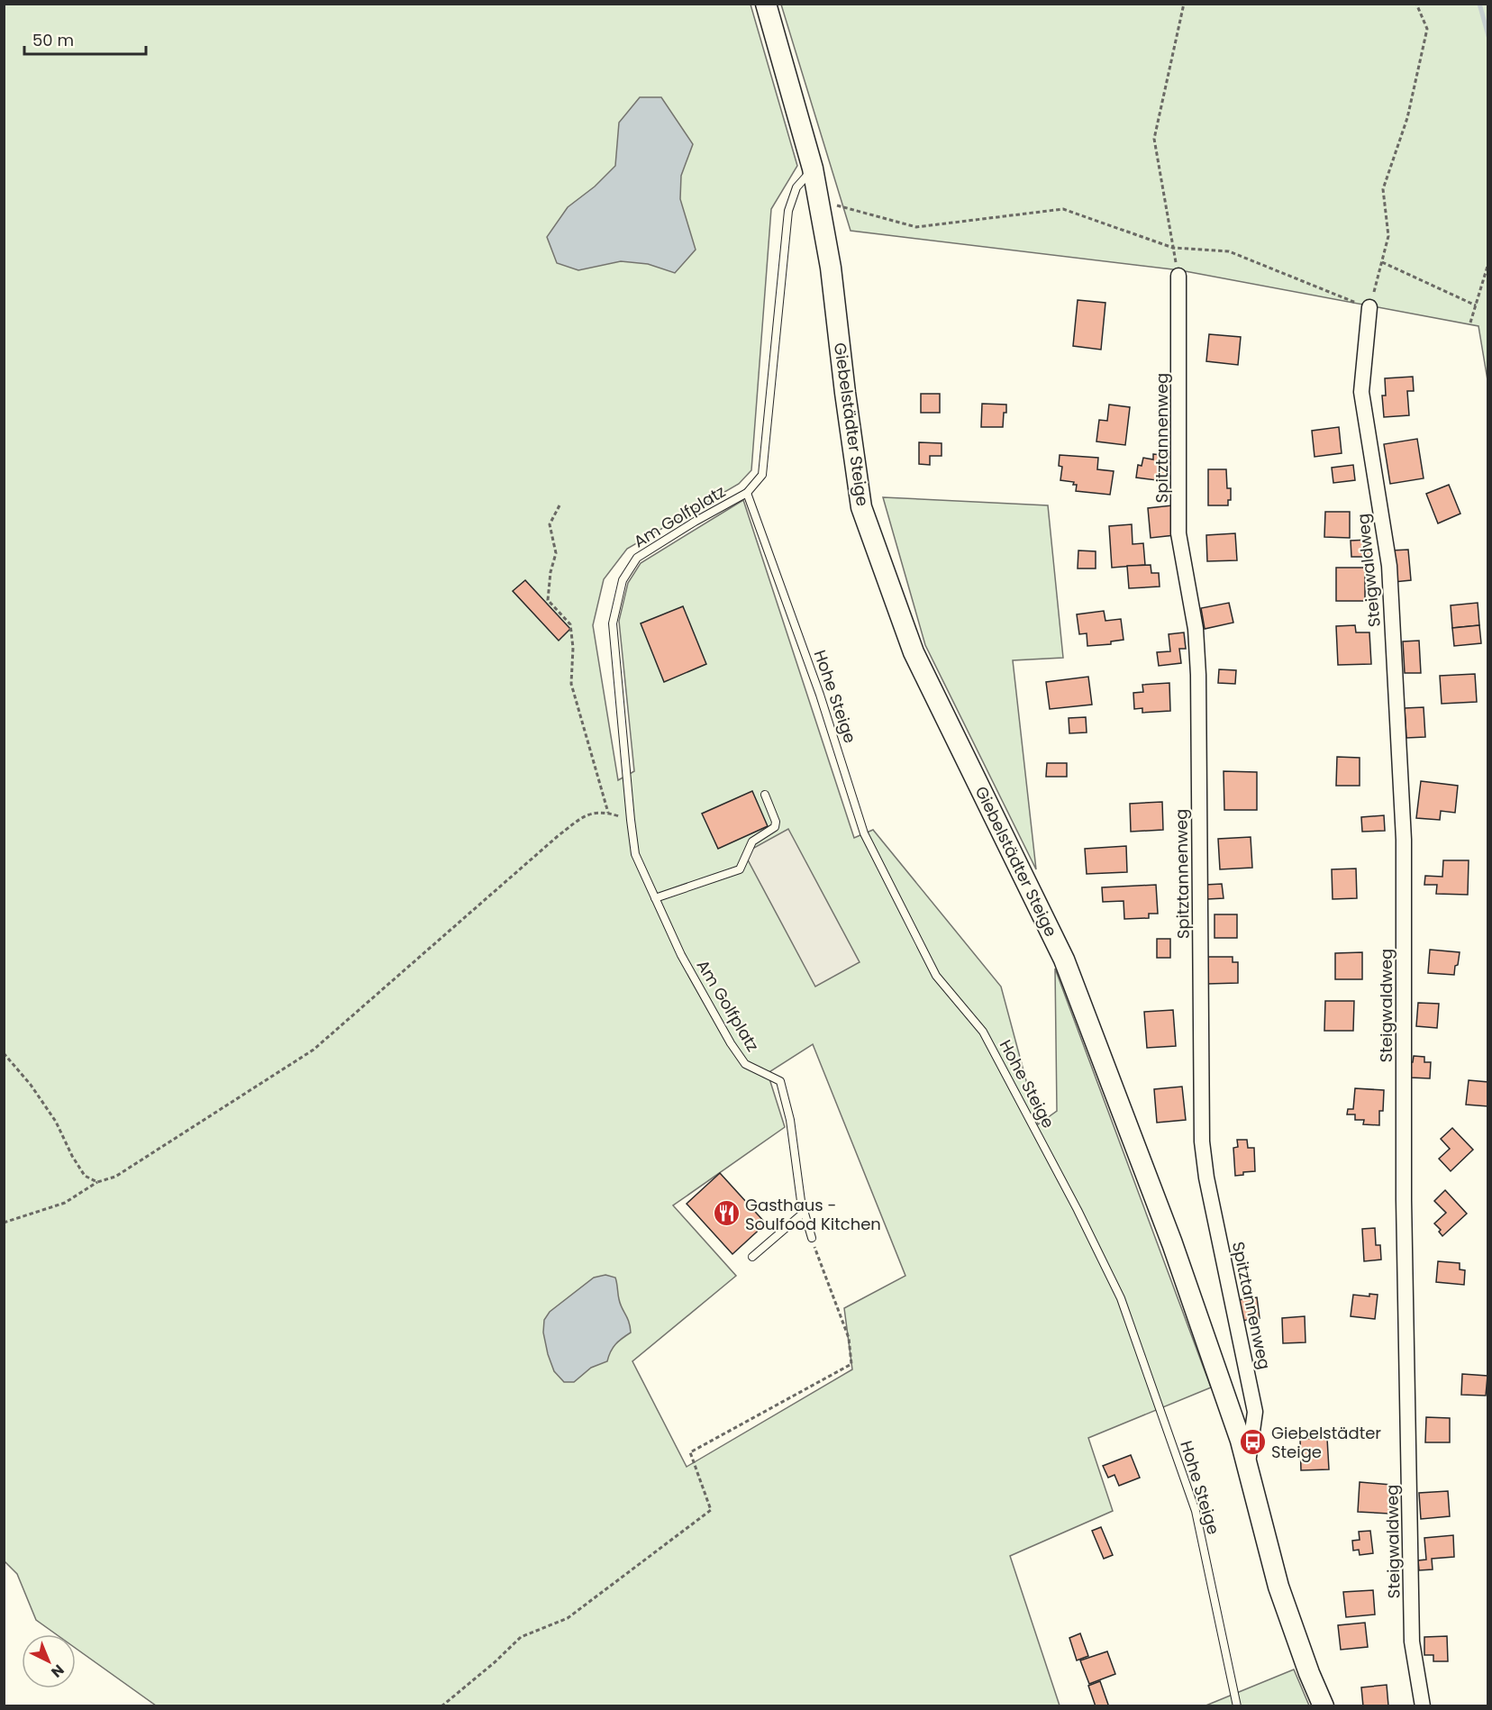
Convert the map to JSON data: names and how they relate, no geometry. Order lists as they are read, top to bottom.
{
  "streets": {
    "main road": ["Giebelstädter Steige"],
    "street": ["Spitztannenweg", "Steigwaldweg"],
    "lane": ["Am Golfplatz", "Hohe Steige"]
  },
  "crossings": [
    ["Giebelstädter Steige", "Spitztannenweg"],
    ["Giebelstädter Steige", "Am Golfplatz"],
    ["Am Golfplatz", "Hohe Steige"]
  ],
  "places": {
    "restaurant": ["Gasthaus - Soulfood Kitchen"],
    "bus stop": ["Giebelstädter Steige"]
  },
  "scale_bar": "50 m",
  "north": "bottom right"
}
